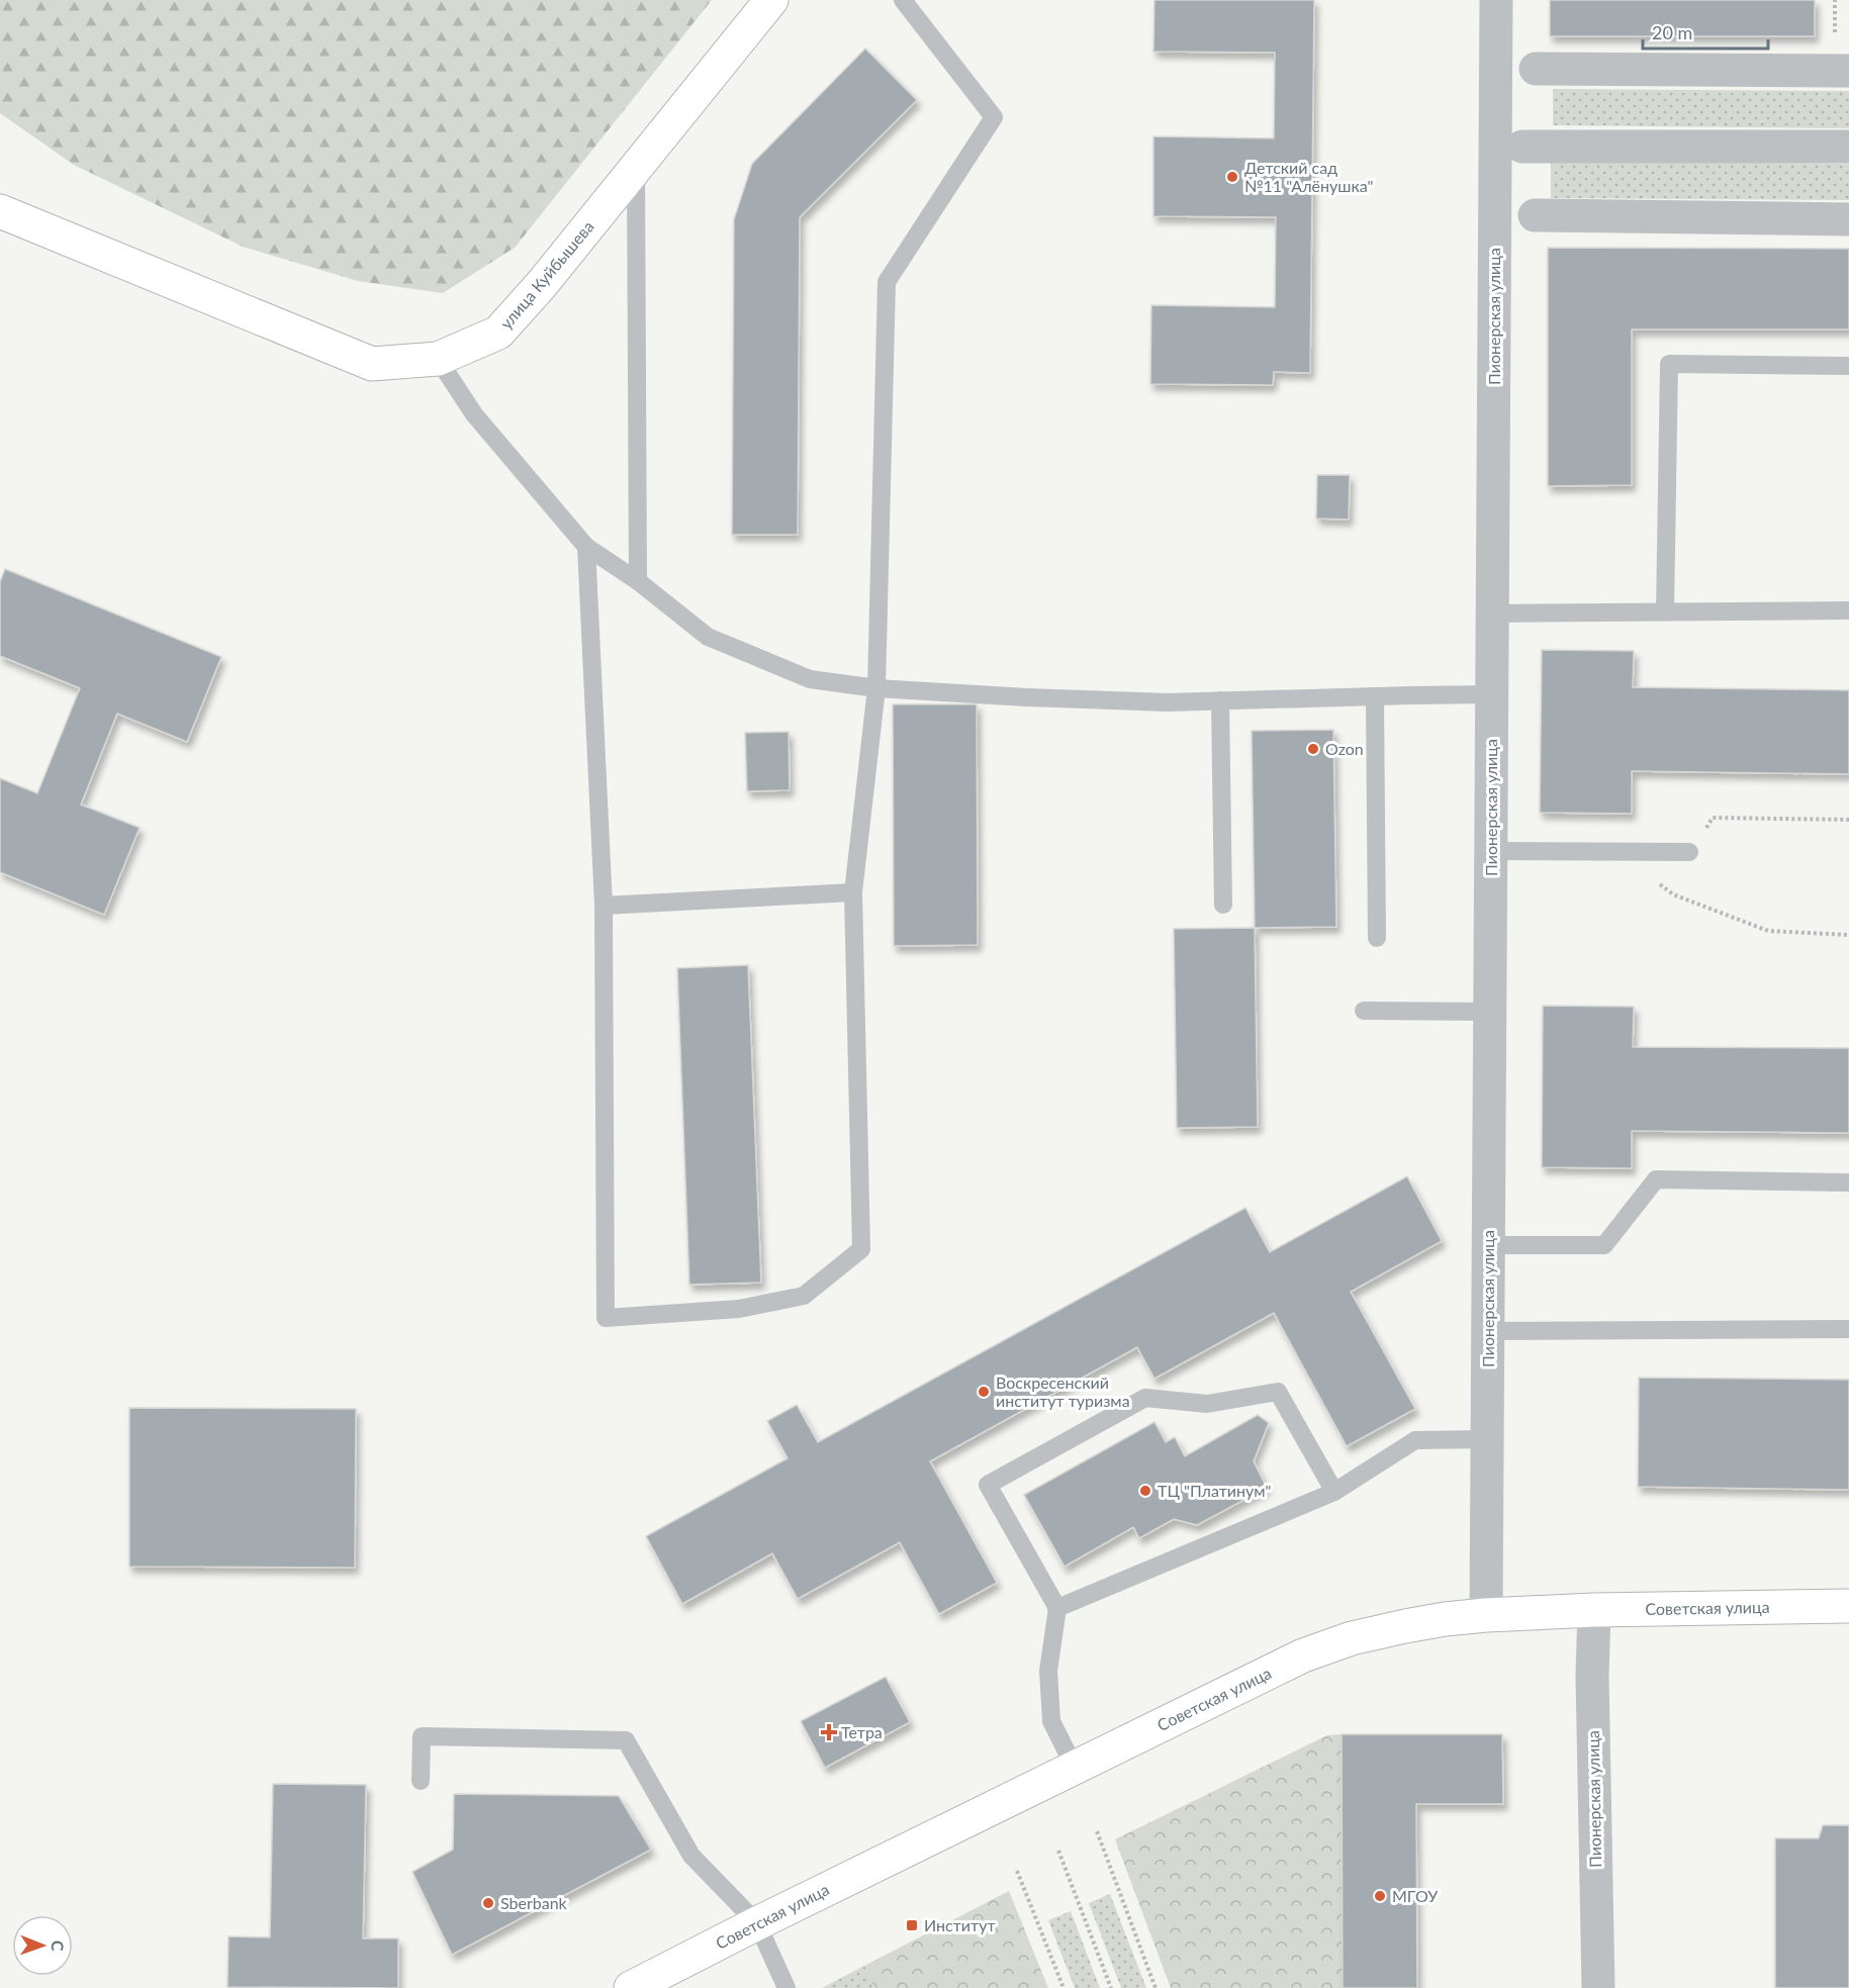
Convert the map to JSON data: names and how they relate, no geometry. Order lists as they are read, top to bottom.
{
  "streets": {
    "street": ["улица Куйбышева", "Пионерская улица", "Советская улица"]
  },
  "crossings": [
    ["Пионерская улица", "Советская улица"]
  ],
  "places": {
    "other": [
      "Детский сад №11 \"Алёнушка\"",
      "Ozon",
      "Воскресенский институт туризма",
      "ТЦ \"Платинум\"",
      "МГОУ",
      "Sberbank"
    ],
    "health": ["Тетра"],
    "transit": ["Институт"]
  },
  "scale_bar": "20 m",
  "north": "right"
}
